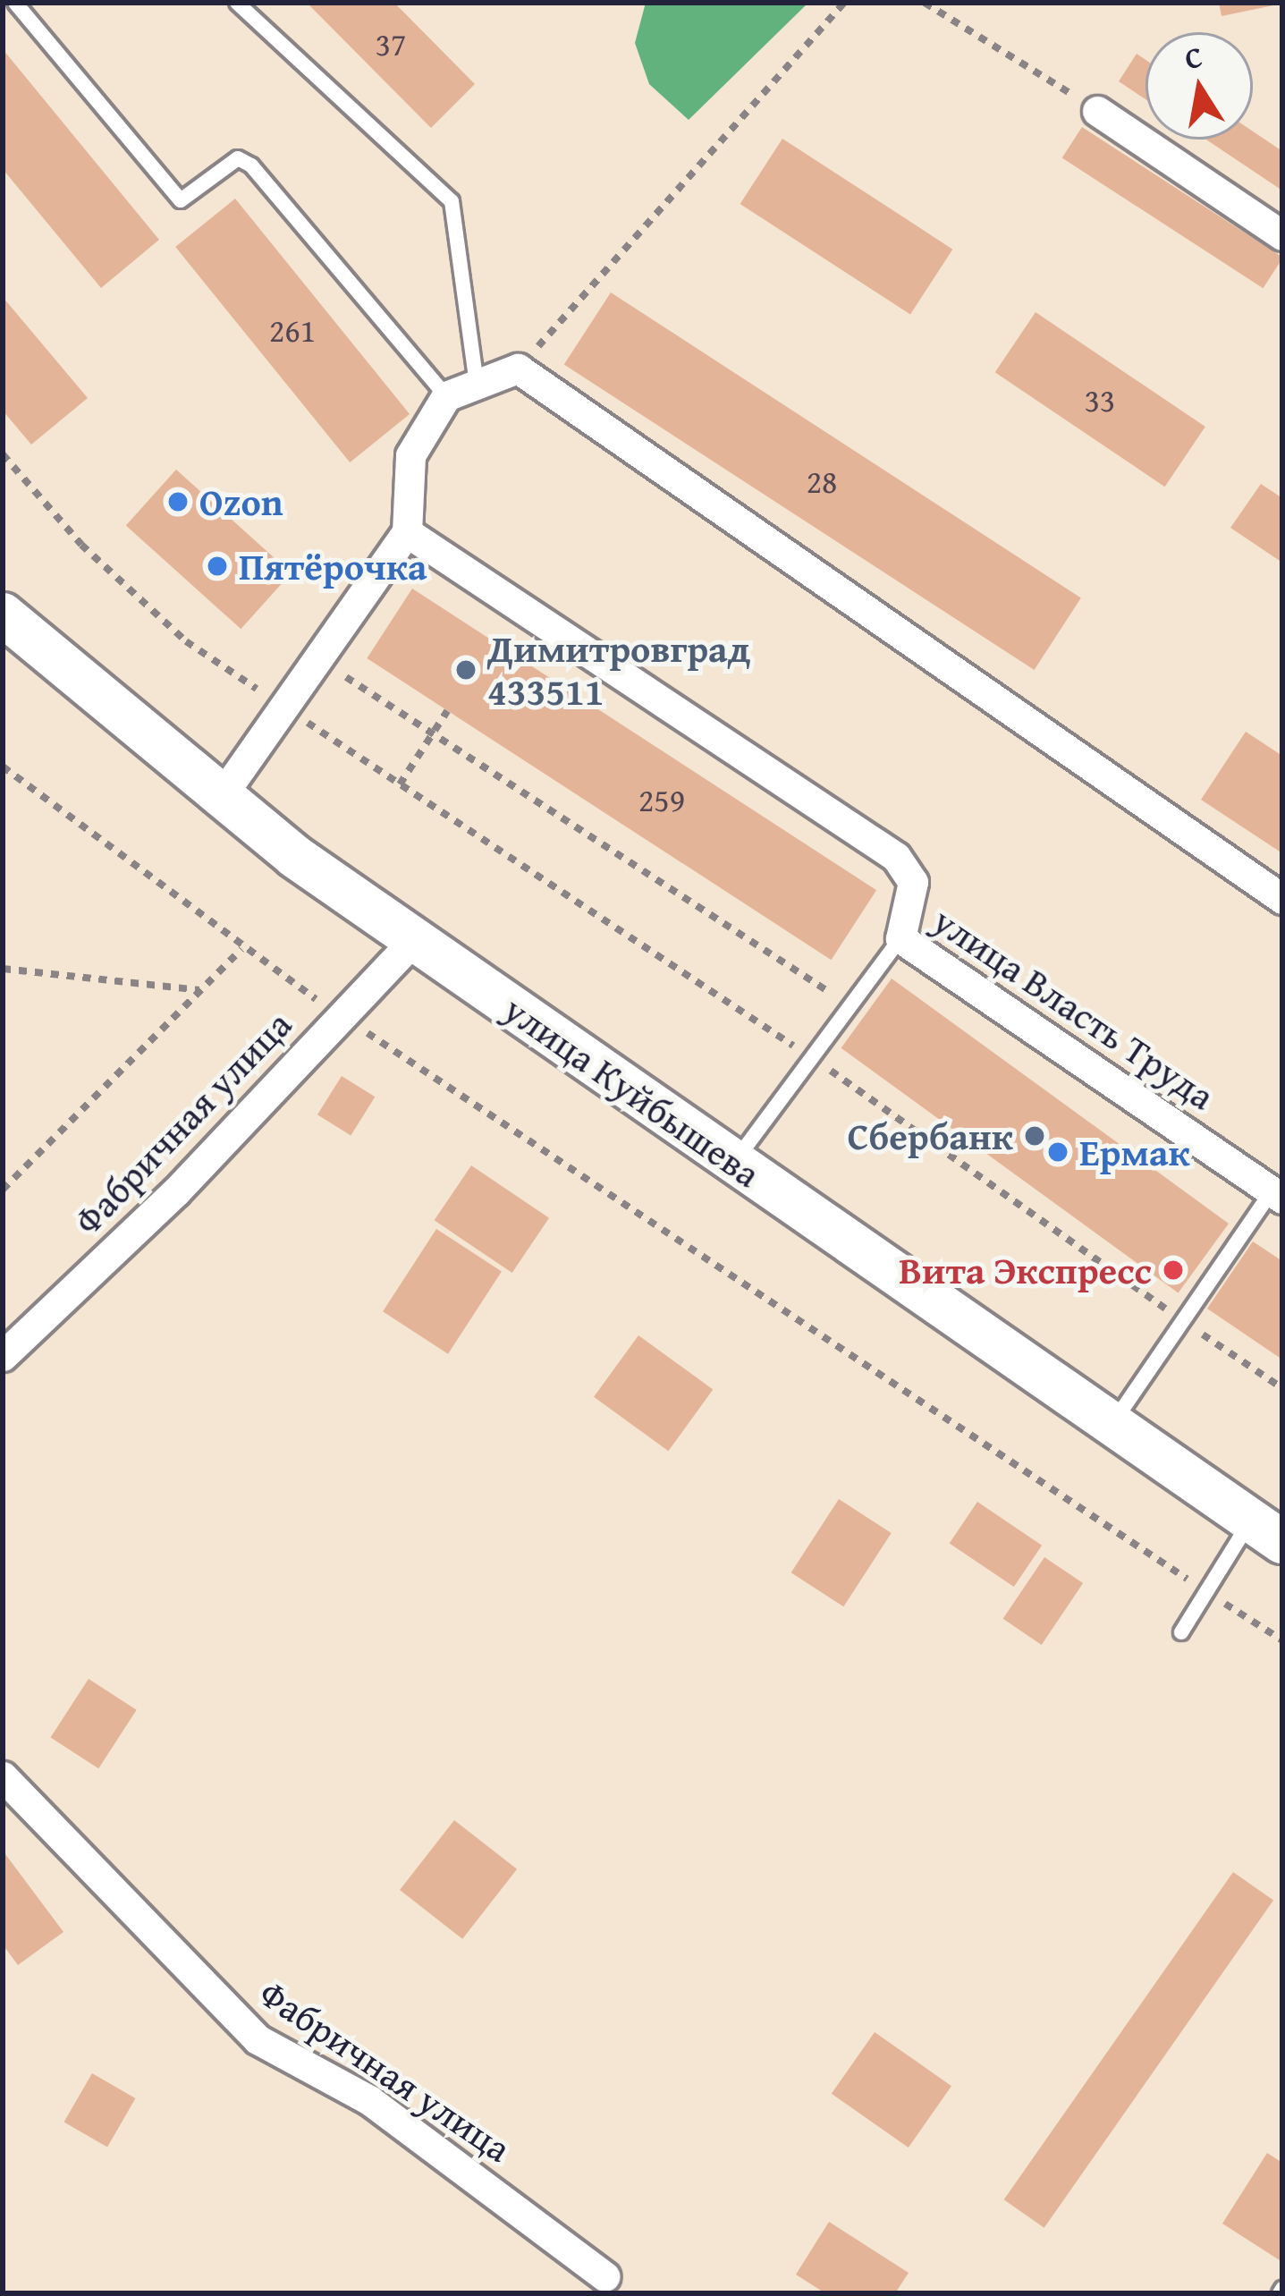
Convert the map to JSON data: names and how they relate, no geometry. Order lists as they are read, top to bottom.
{
  "streets": {
    "main road": ["улица Куйбышева"],
    "street": ["улица Власть Труда", "Фабричная улица"]
  },
  "crossings": [
    ["улица Куйбышева", "Фабричная улица"]
  ],
  "places": [
    "Ozon",
    "Пятёрочка",
    "Димитровград 433511",
    "Сбербанк",
    "Ермак",
    "Вита Экспресс"
  ],
  "house_numbers": [
    "37",
    "261",
    "33",
    "28",
    "259"
  ],
  "north": "top"
}
